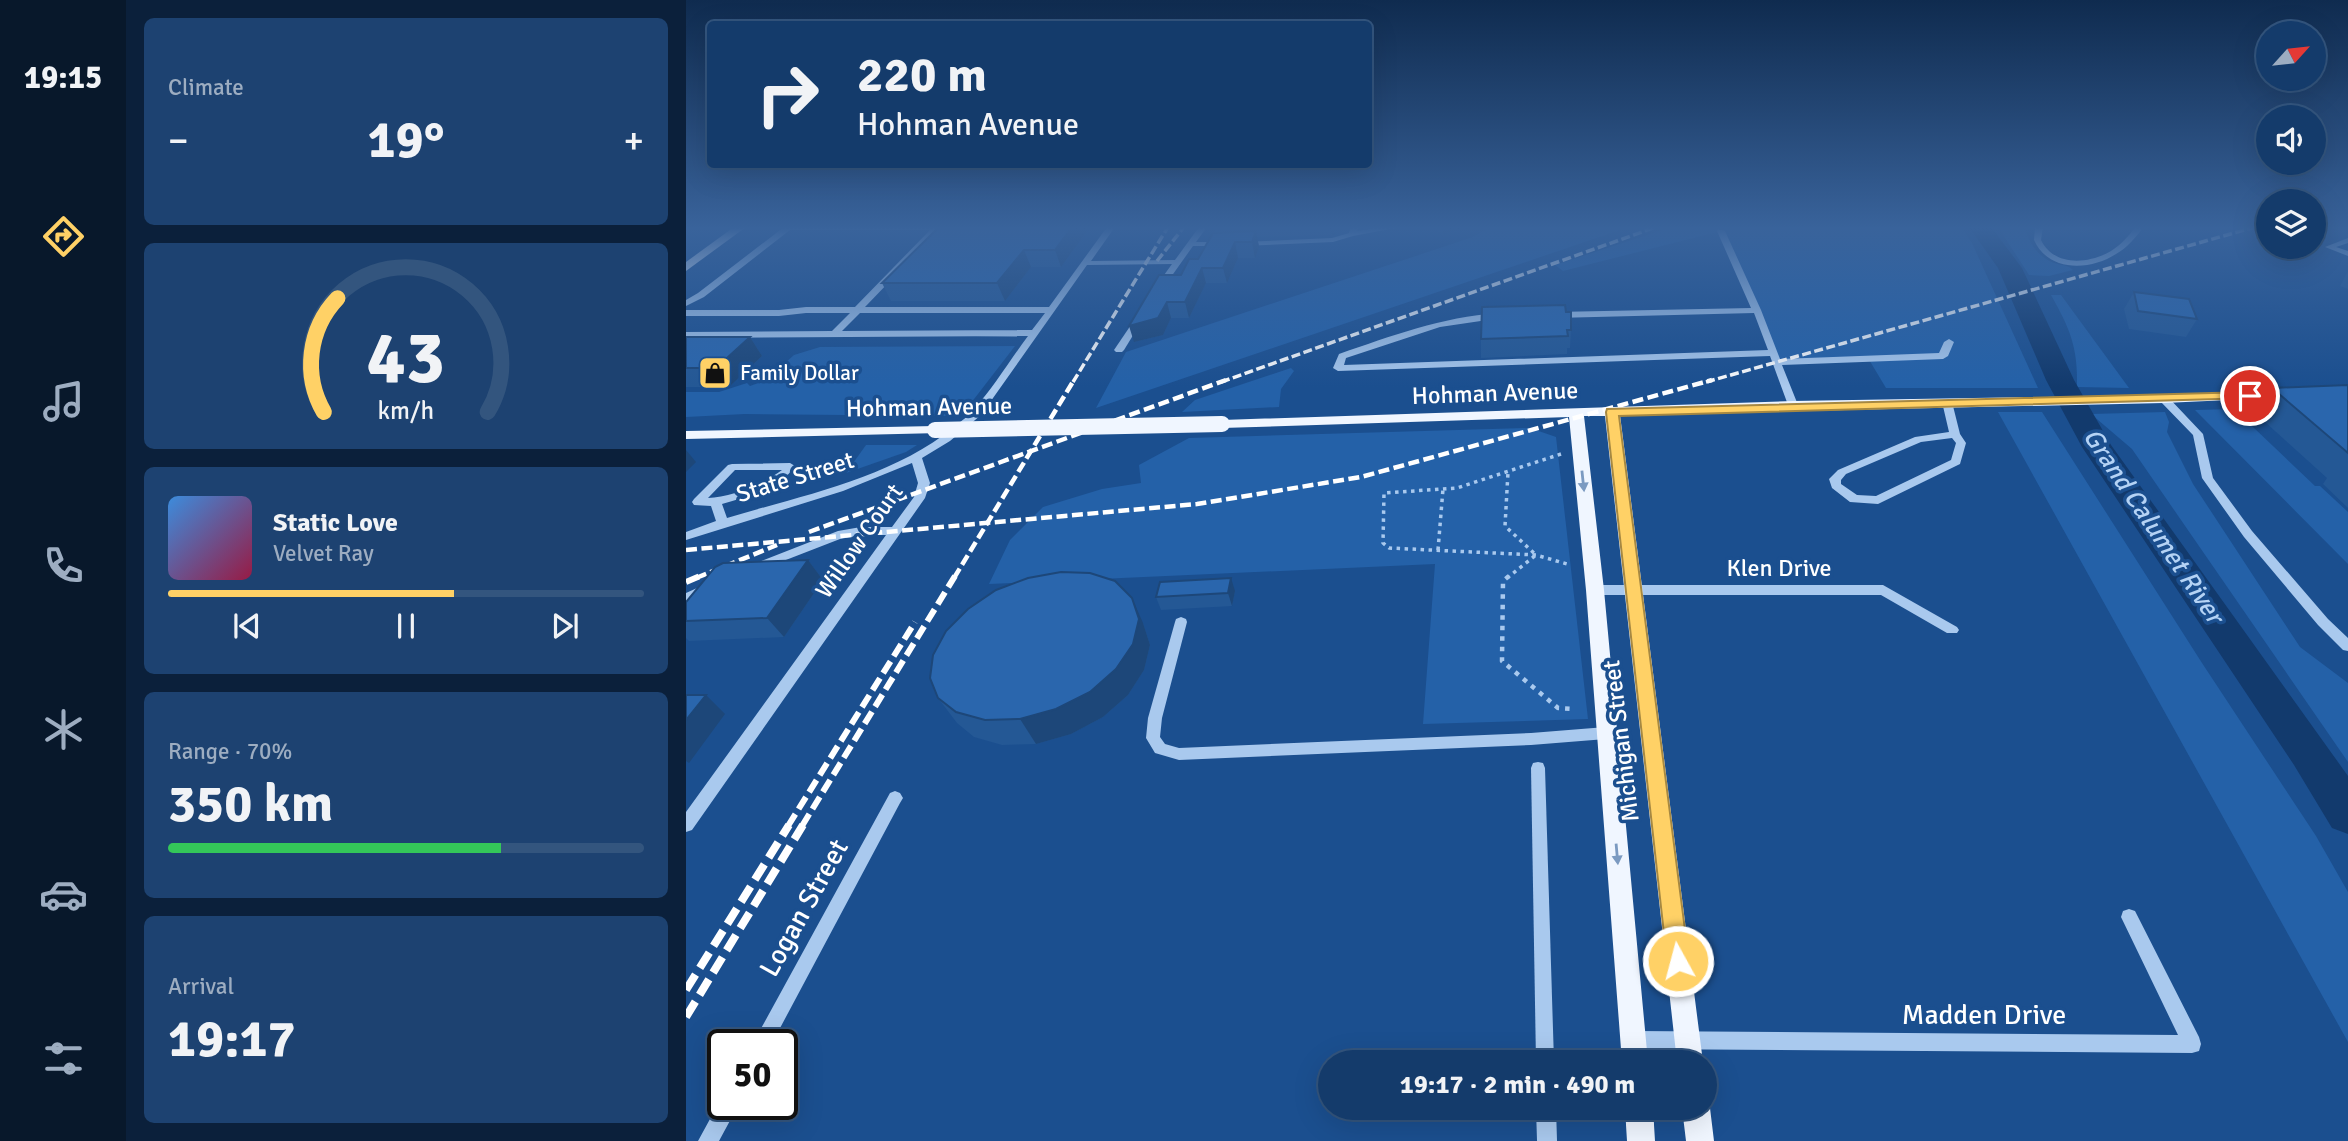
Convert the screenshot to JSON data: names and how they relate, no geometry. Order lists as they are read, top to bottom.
{
  "streets": {
    "main road": ["Hohman Avenue", "Michigan Street"],
    "street": [
      "State Street",
      "Willow Court",
      "Klen Drive",
      "Logan Street",
      "Madden Drive"
    ]
  },
  "crossings": [
    ["Hohman Avenue", "Michigan Street"],
    ["State Street", "Willow Court"],
    ["Klen Drive", "Michigan Street"],
    ["Michigan Street", "Madden Drive"]
  ],
  "water": ["Grand Calumet River"],
  "places": {
    "shop": ["Family Dollar"]
  },
  "north": "top right",
  "page": {
    "tabs": "19:15",
    "tile": [
      "Climate",
      ["Range · 70%", "350 km"],
      ["Arrival", "19:17"]
    ],
    "turn": ["220 m", "Hohman Avenue"],
    "heat": ["−", "19°", "+"],
    "song": ["Static Love", "Velvet Ray"],
    "limit": "50",
    "trip": "19:17 · 2 min · 490 m",
    "gauge": ["43", "km/h"]
  }
}
